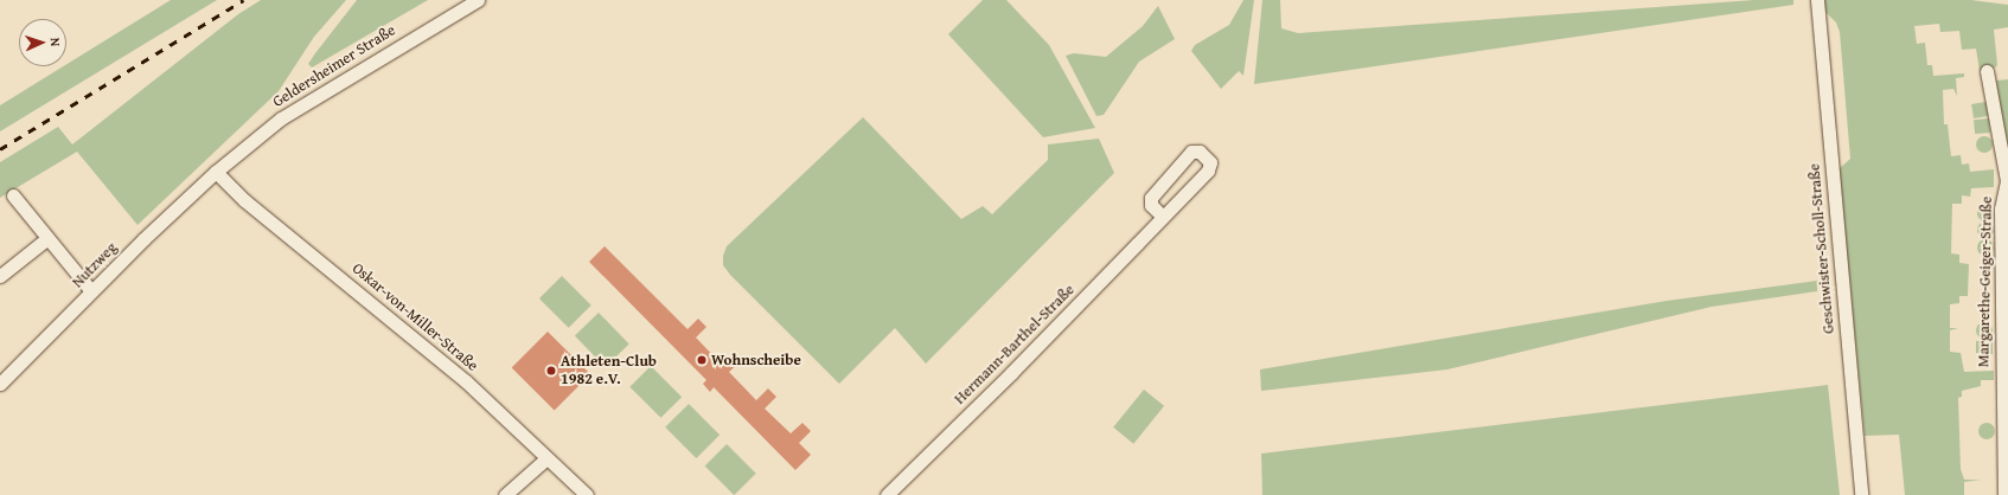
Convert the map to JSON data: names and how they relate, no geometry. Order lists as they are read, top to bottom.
{
  "streets": {
    "street": [
      "Geldersheimer Straße",
      "Geschwister-Scholl-Straße",
      "Nutzweg",
      "Margarethe-Geiger-Straße",
      "Oskar-von-Miller-Straße",
      "Hermann-Barthel-Straße"
    ]
  },
  "crossings": [
    ["Geldersheimer Straße", "Nutzweg"],
    ["Geldersheimer Straße", "Oskar-von-Miller-Straße"],
    ["Nutzweg", "Oskar-von-Miller-Straße"]
  ],
  "places": ["Wohnscheibe", "Athleten-Club 1982 e.V."],
  "north": "right"
}
